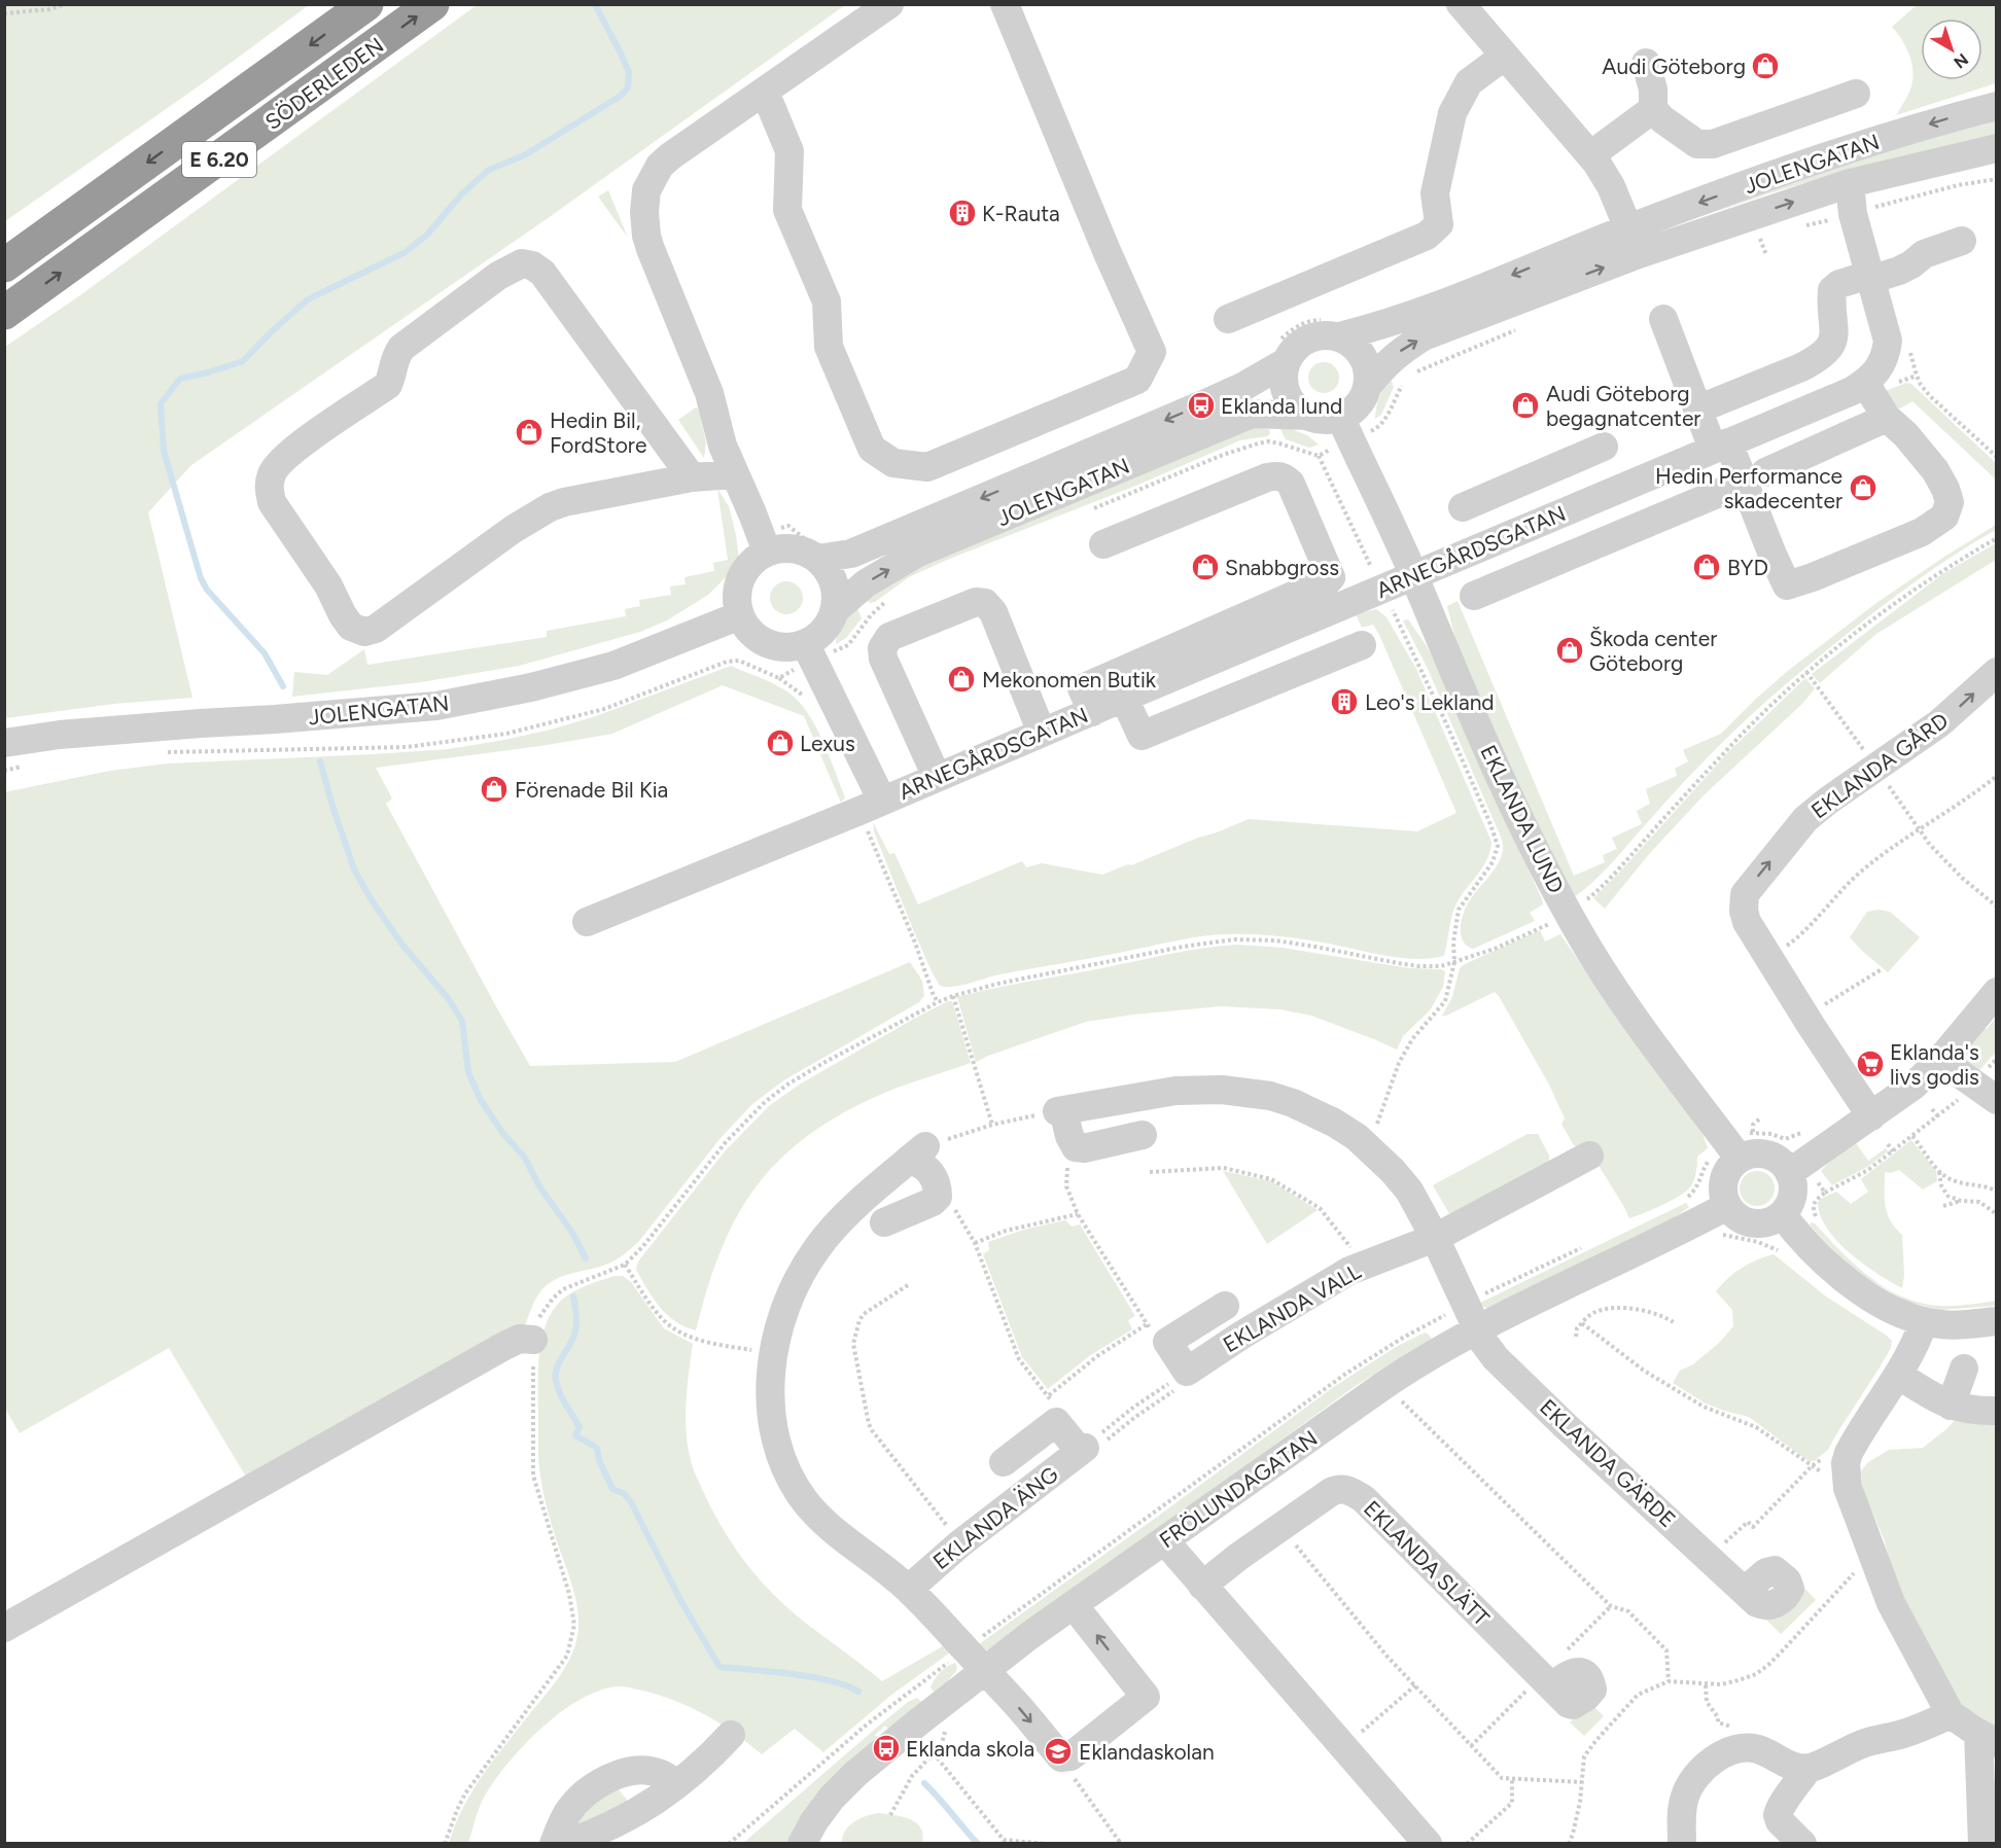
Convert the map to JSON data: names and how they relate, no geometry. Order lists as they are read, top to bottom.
{
  "streets": {
    "highway": ["SÖDERLEDEN", "E 6.20"],
    "street": [
      "JOLENGATAN",
      "ARNEGÅRDSGATAN",
      "EKLANDA GÅRD",
      "EKLANDA LUND",
      "EKLANDA VALL",
      "EKLANDA GÄRDE",
      "FRÖLUNDAGATAN",
      "EKLANDA ÄNG",
      "EKLANDA SLÄTT"
    ]
  },
  "crossings": [
    ["JOLENGATAN", "ARNEGÅRDSGATAN"],
    ["JOLENGATAN", "EKLANDA LUND"],
    ["ARNEGÅRDSGATAN", "EKLANDA LUND"],
    ["EKLANDA LUND", "FRÖLUNDAGATAN"],
    ["EKLANDA GÄRDE", "FRÖLUNDAGATAN"]
  ],
  "one_way": ["EKLANDA GÅRD"],
  "places": {
    "shop": [
      "Audi Göteborg",
      "Audi Göteborg begagnatcenter",
      "Hedin Bil, FordStore",
      "Hedin Performance skadecenter",
      "Snabbgross",
      "BYD",
      "Škoda center Göteborg",
      "Mekonomen Butik",
      "Lexus",
      "Förenade Bil Kia"
    ],
    "building": ["K-Rauta", "Leo's Lekland"],
    "bus stop": ["Eklanda lund", "Eklanda skola"],
    "supermarket": ["Eklanda's livs godis"],
    "school or university": ["Eklandaskolan"]
  },
  "north": "bottom right"
}
